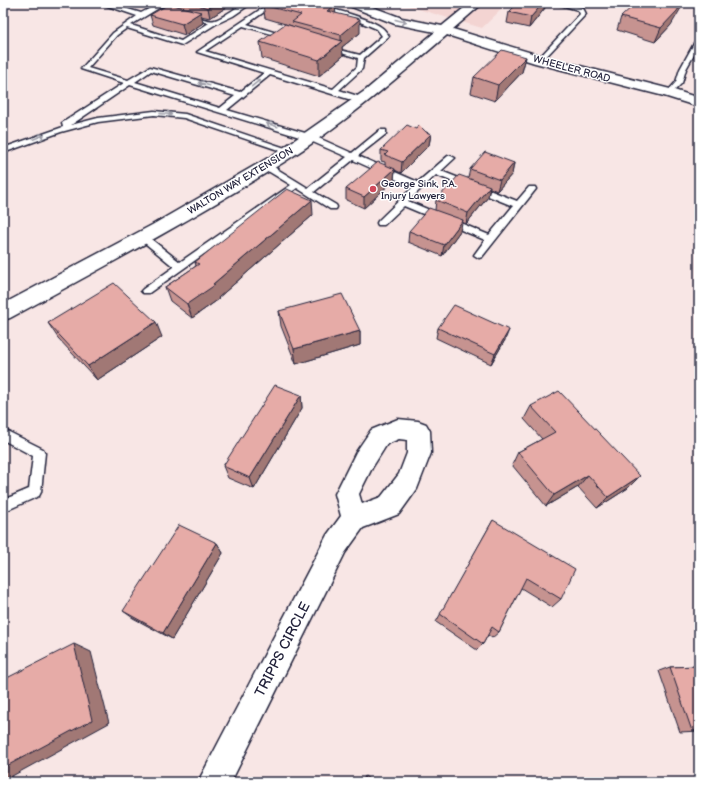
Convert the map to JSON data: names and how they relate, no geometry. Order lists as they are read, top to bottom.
{
  "streets": {
    "main road": ["WHEELER ROAD", "WALTON WAY EXTENSION", "TRIPPS CIRCLE"]
  },
  "crossings": [
    ["WHEELER ROAD", "WALTON WAY EXTENSION"]
  ],
  "places": ["George Sink, P.A. Injury Lawyers"]
}
